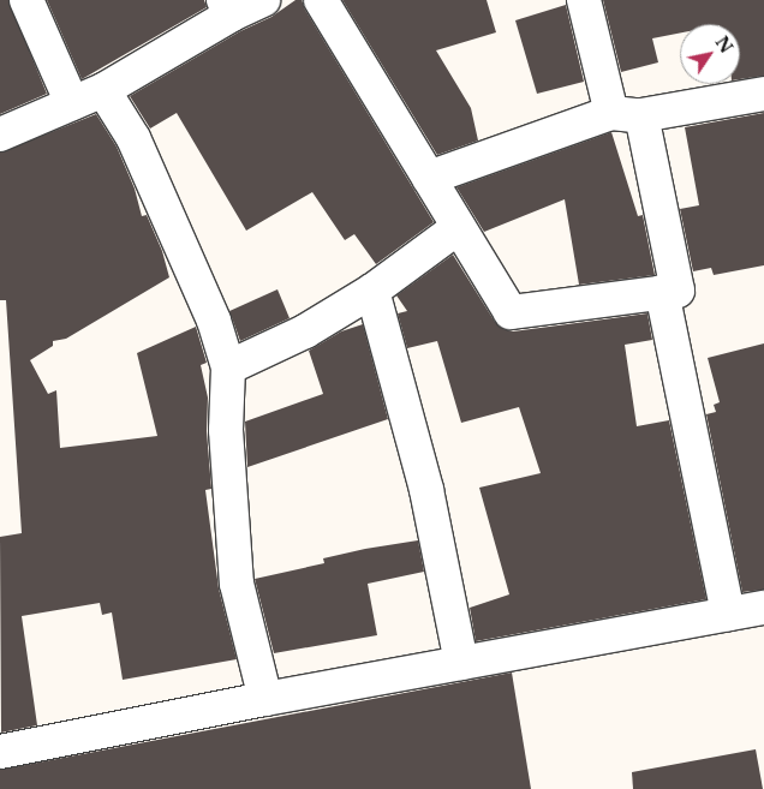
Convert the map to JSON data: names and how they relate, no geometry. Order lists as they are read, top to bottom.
{
  "north": "top right"
}
